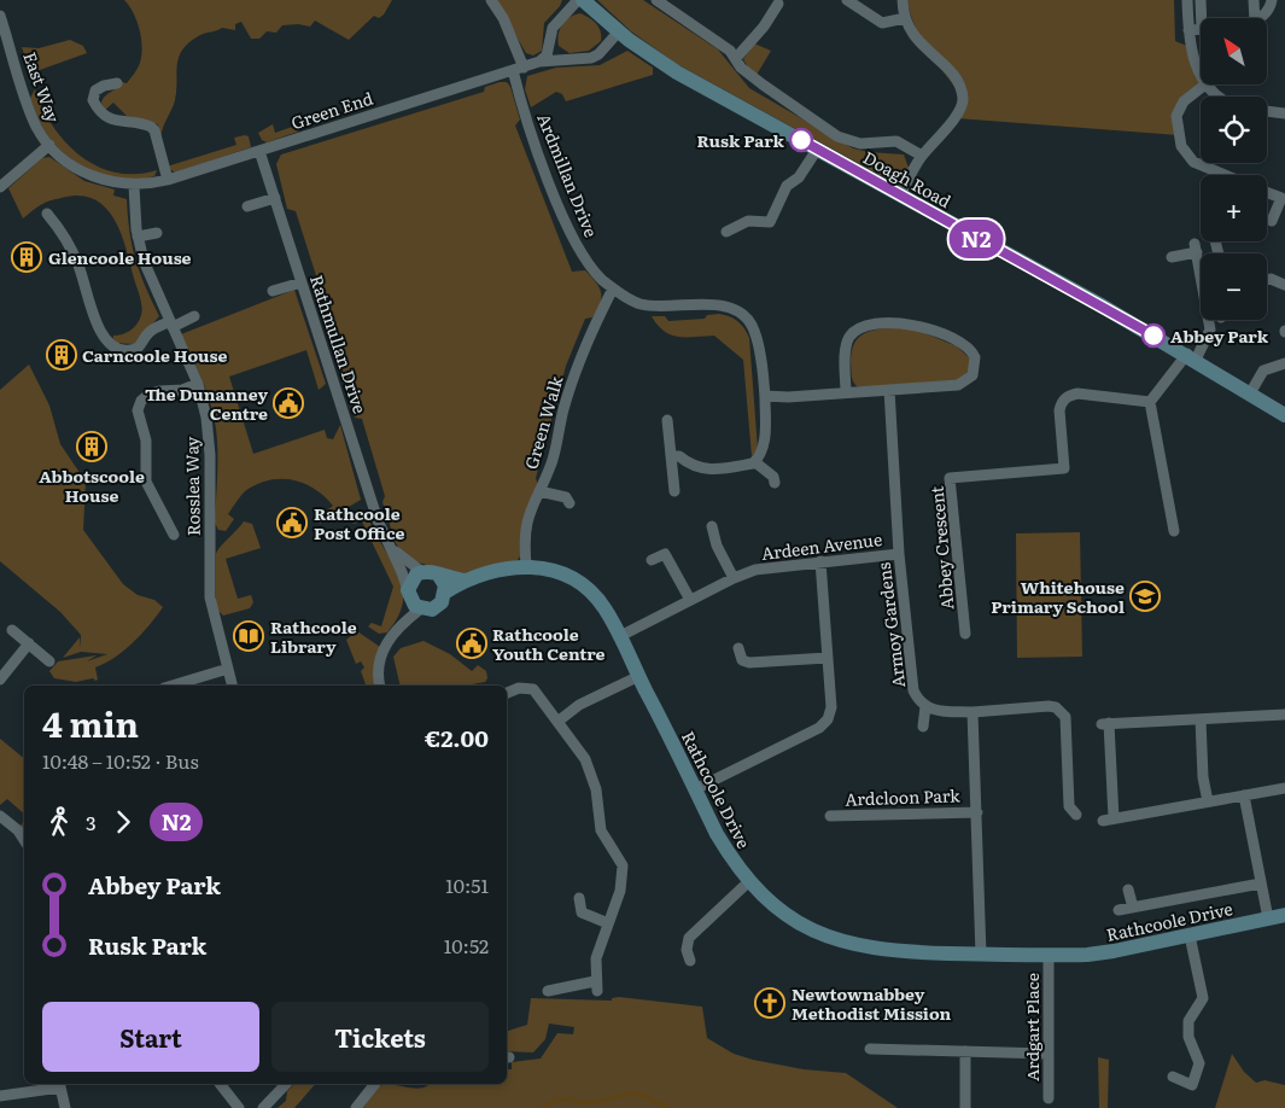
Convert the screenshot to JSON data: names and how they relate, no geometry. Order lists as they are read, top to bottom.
{
  "streets": {
    "street": [
      "East Way",
      "Green End",
      "Ardmillan Drive",
      "Doagh Road",
      "Rathmullan Drive",
      "Green Walk",
      "Rosslea Way",
      "Ardeen Avenue",
      "Abbey Crescent",
      "Armoy Gardens",
      "Rathcoole Drive",
      "Ardcloon Park",
      "Ardgart Place"
    ]
  },
  "crossings": [
    ["East Way", "Green End"],
    ["East Way", "Rosslea Way"],
    ["Green End", "Ardmillan Drive"],
    ["Green End", "Doagh Road"],
    ["Green End", "Rathmullan Drive"],
    ["Green End", "Rosslea Way"],
    ["Ardmillan Drive", "Green Walk"],
    ["Rathmullan Drive", "Rathcoole Drive"],
    ["Green Walk", "Rathcoole Drive"],
    ["Ardeen Avenue", "Armoy Gardens"],
    ["Ardeen Avenue", "Rathcoole Drive"],
    ["Rathcoole Drive", "Ardgart Place"]
  ],
  "places": {
    "other": ["Rusk Park", "Abbey Park"],
    "building": ["Glencoole House", "Carncoole House", "Abbotscoole House"],
    "public building": ["The Dunanney Centre", "Rathcoole Post Office", "Rathcoole Youth Centre"],
    "school or university": ["Whitehouse Primary School"],
    "library": ["Rathcoole Library"],
    "church": ["Newtownabbey Methodist Mission"]
  },
  "lines": ["bus line N2"],
  "north": "top left",
  "page": {
    "on_map": "N2",
    "map_buttons": ["+", "−"],
    "heading": ["4 min", "10:48 – 10:52 · Bus", "€2.00"],
    "legs": ["3", "N2"],
    "list": [
      {
        "name": "Abbey Park",
        "value": "10:51"
      },
      {
        "name": "Rusk Park",
        "value": "10:52"
      }
    ],
    "buttons": ["Start", "Tickets"]
  }
}
